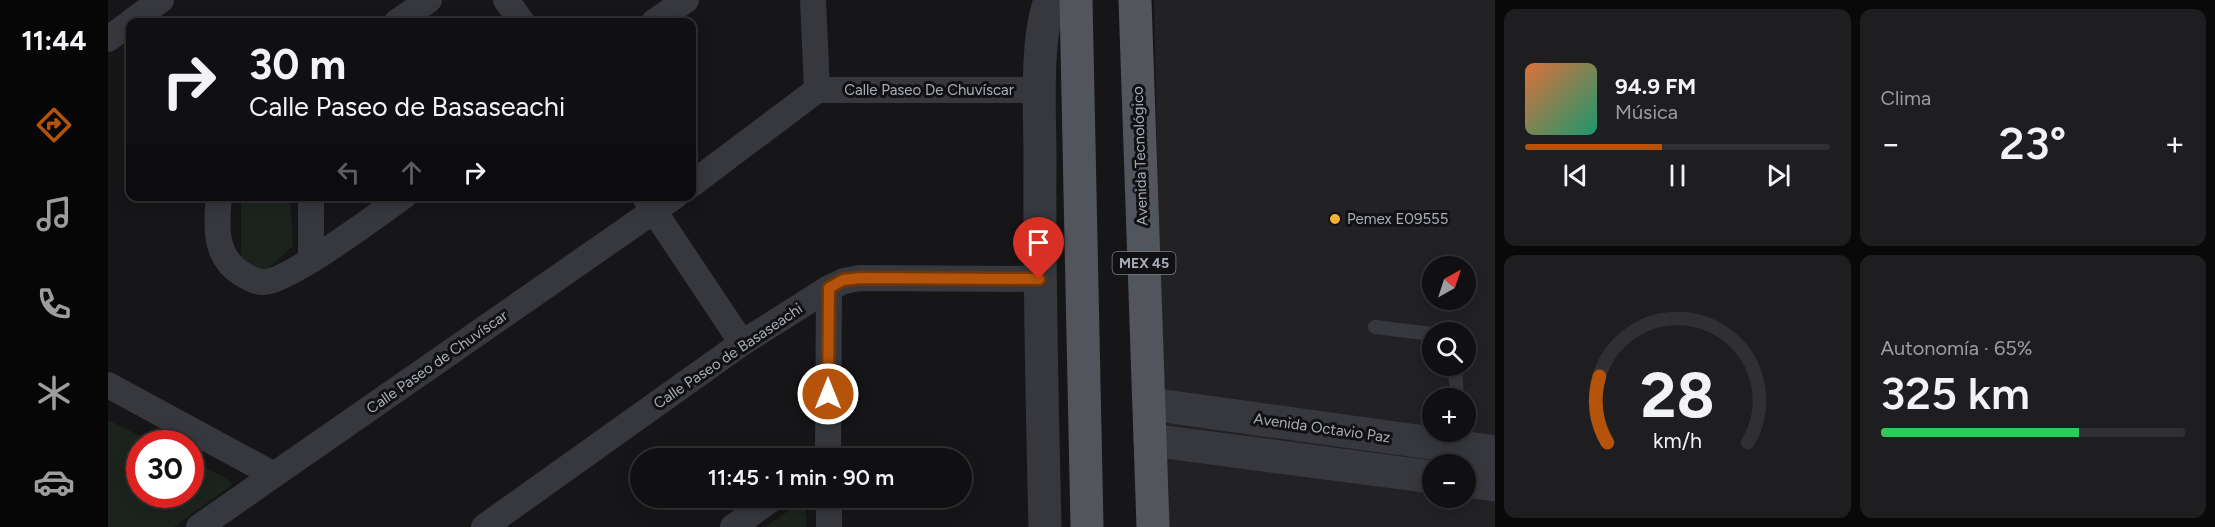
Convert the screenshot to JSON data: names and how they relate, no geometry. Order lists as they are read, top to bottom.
{
  "streets": {
    "main road": ["Avenida Tecnológico", "MEX 45"],
    "street": [
      "Calle Paseo De Chuvíscar",
      "Calle Paseo de Basaseachi",
      "Calle Paseo de Chuvíscar",
      "Avenida Octavio Paz"
    ]
  },
  "crossings": [
    ["Avenida Tecnológico", "Avenida Octavio Paz"]
  ],
  "places": ["Pemex E09555"],
  "north": "top right",
  "page": {
    "tabs": "11:44",
    "tile": [
      "Clima",
      ["Autonomía · 65%", "325 km"]
    ],
    "turn": ["30 m", "Calle Paseo de Basaseachi"],
    "song": ["94.9 FM", "Música"],
    "heat": ["−", "23°", "+"],
    "map_buttons": ["+", "−"],
    "limit": "30",
    "trip": "11:45 · 1 min · 90 m",
    "gauge": ["28", "km/h"]
  }
}
